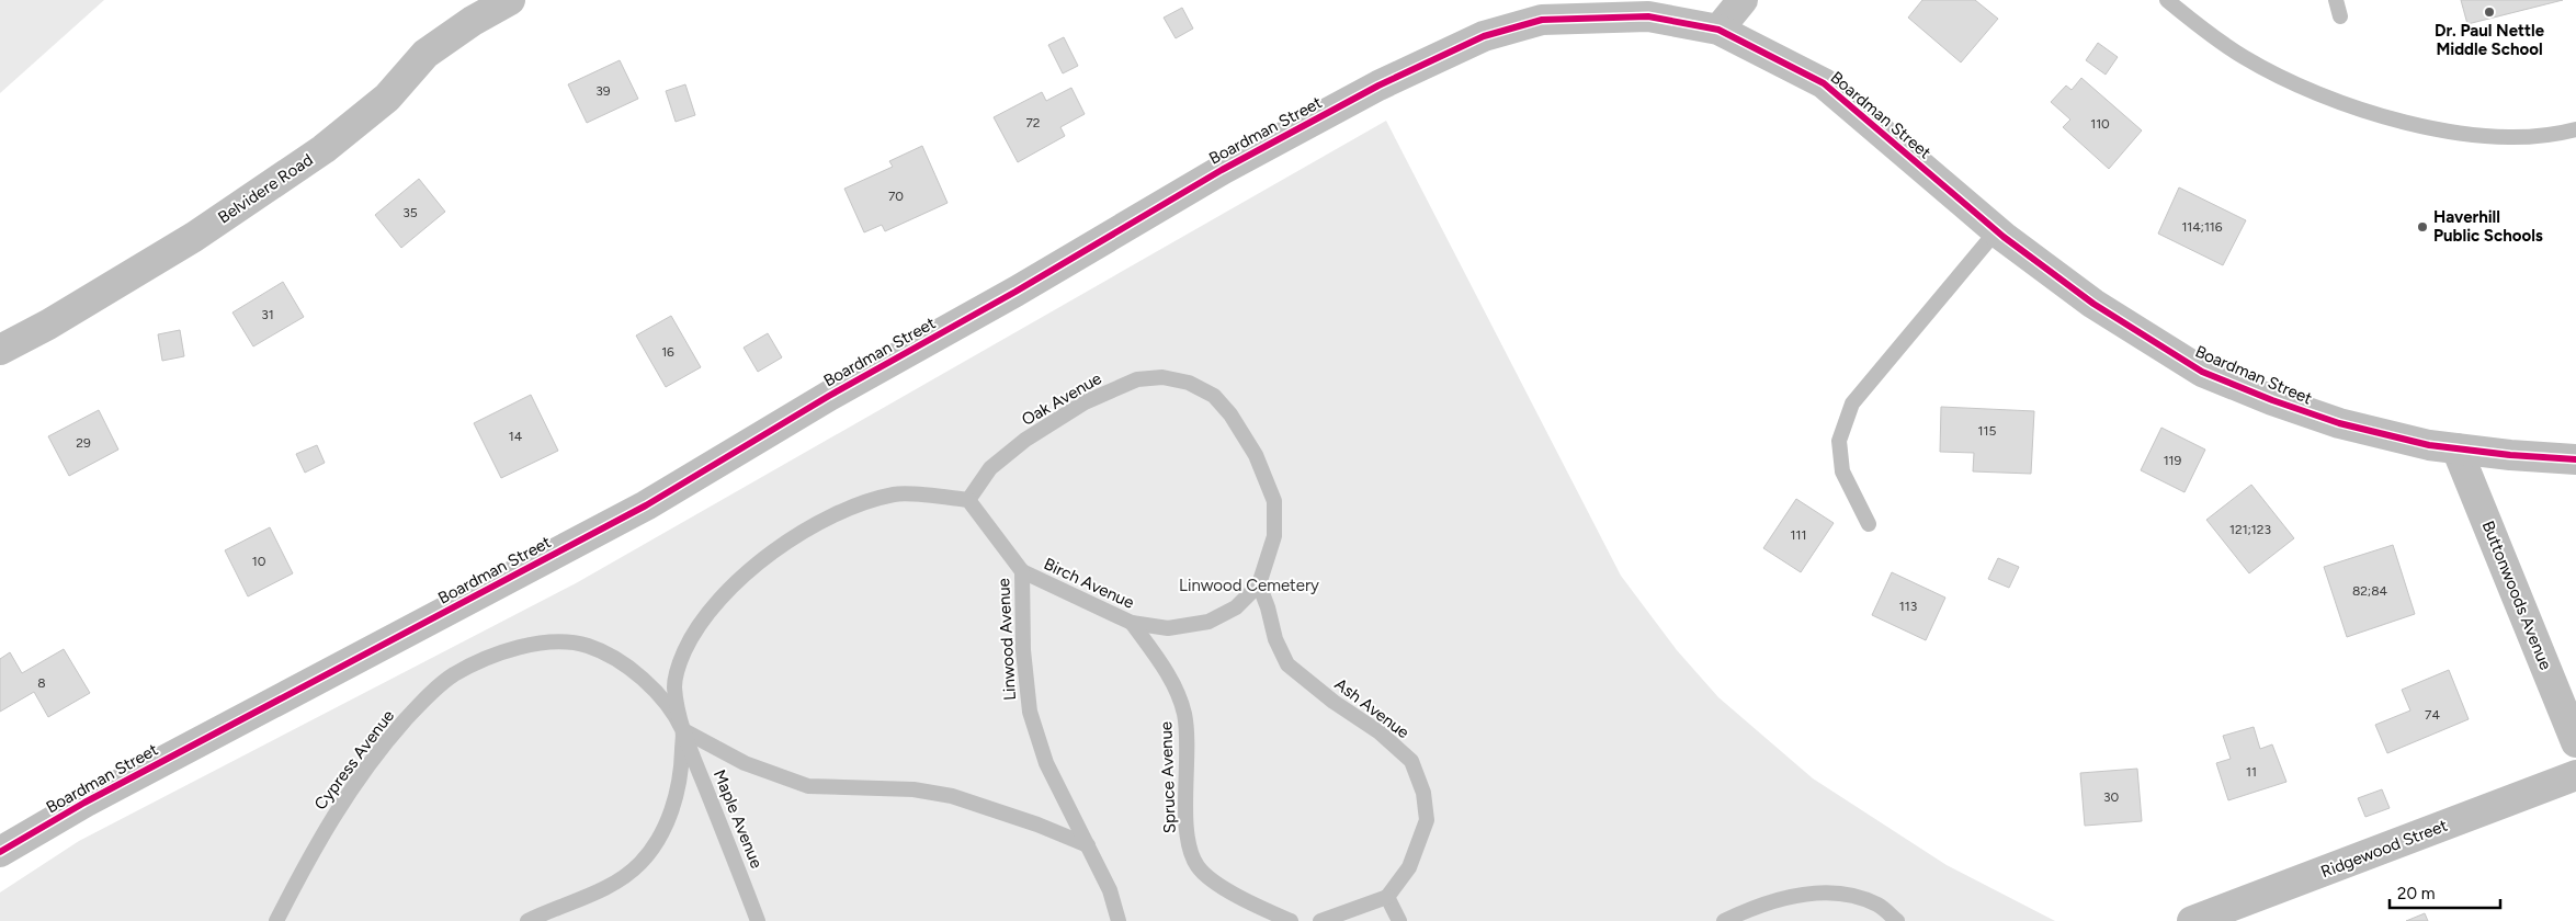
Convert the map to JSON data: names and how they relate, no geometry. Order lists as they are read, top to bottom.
{
  "streets": {
    "street": [
      "Boardman Street",
      "Belvidere Road",
      "Buttonwoods Avenue",
      "Ridgewood Street"
    ],
    "lane": [
      "Oak Avenue",
      "Birch Avenue",
      "Linwood Avenue",
      "Ash Avenue",
      "Cypress Avenue",
      "Spruce Avenue",
      "Maple Avenue"
    ]
  },
  "crossings": [
    ["Boardman Street", "Buttonwoods Avenue"],
    ["Oak Avenue", "Birch Avenue"],
    ["Oak Avenue", "Linwood Avenue"],
    ["Oak Avenue", "Ash Avenue"],
    ["Birch Avenue", "Linwood Avenue"],
    ["Birch Avenue", "Ash Avenue"],
    ["Birch Avenue", "Spruce Avenue"],
    ["Cypress Avenue", "Maple Avenue"]
  ],
  "parks": ["Linwood Cemetery"],
  "places": ["Dr. Paul Nettle Middle School", "Haverhill Public Schools"],
  "house_numbers": [
    "39",
    "72",
    "110",
    "70",
    "35",
    "114;116",
    "31",
    "16",
    "115",
    "14",
    "29",
    "119",
    "121;123",
    "111",
    "10",
    "82;84",
    "113",
    "8",
    "74",
    "11",
    "30"
  ],
  "scale_bar": "20 m"
}
